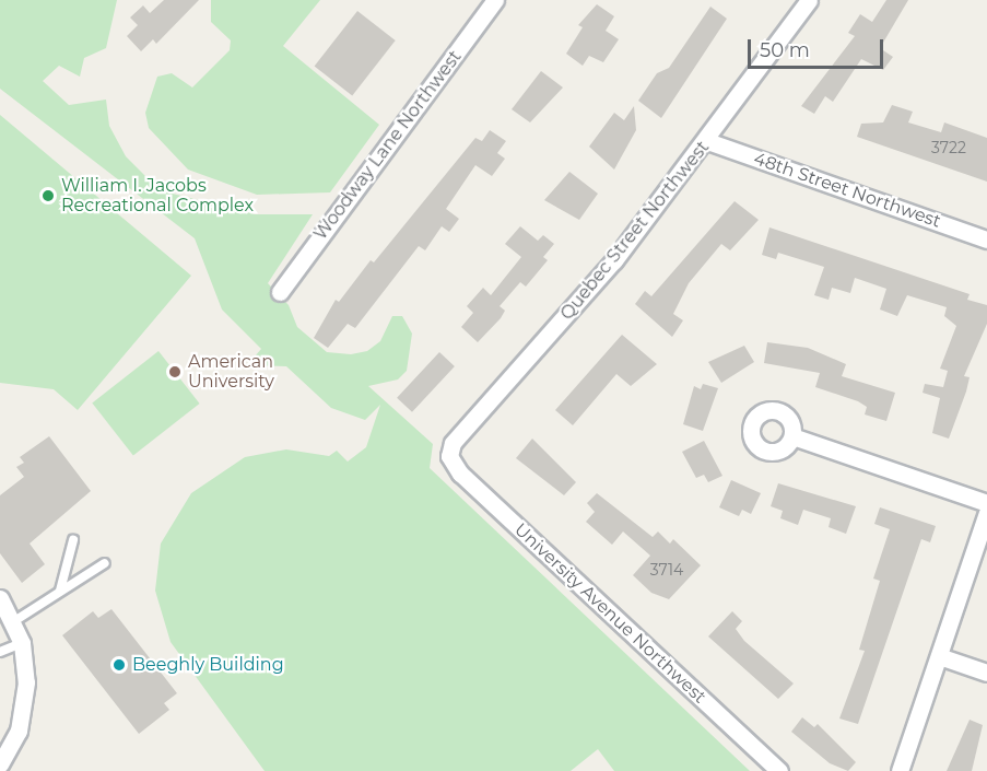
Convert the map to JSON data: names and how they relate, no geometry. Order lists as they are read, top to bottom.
{
  "streets": {
    "street": [
      "Woodway Lane Northwest",
      "48th Street Northwest",
      "Quebec Street Northwest",
      "University Avenue Northwest"
    ]
  },
  "crossings": [
    ["48th Street Northwest", "Quebec Street Northwest"],
    ["Quebec Street Northwest", "University Avenue Northwest"]
  ],
  "places": ["William I. Jacobs Recreational Complex", "American University", "Beeghly Building"],
  "house_numbers": ["3722", "3714"],
  "scale_bar": "50 m"
}
